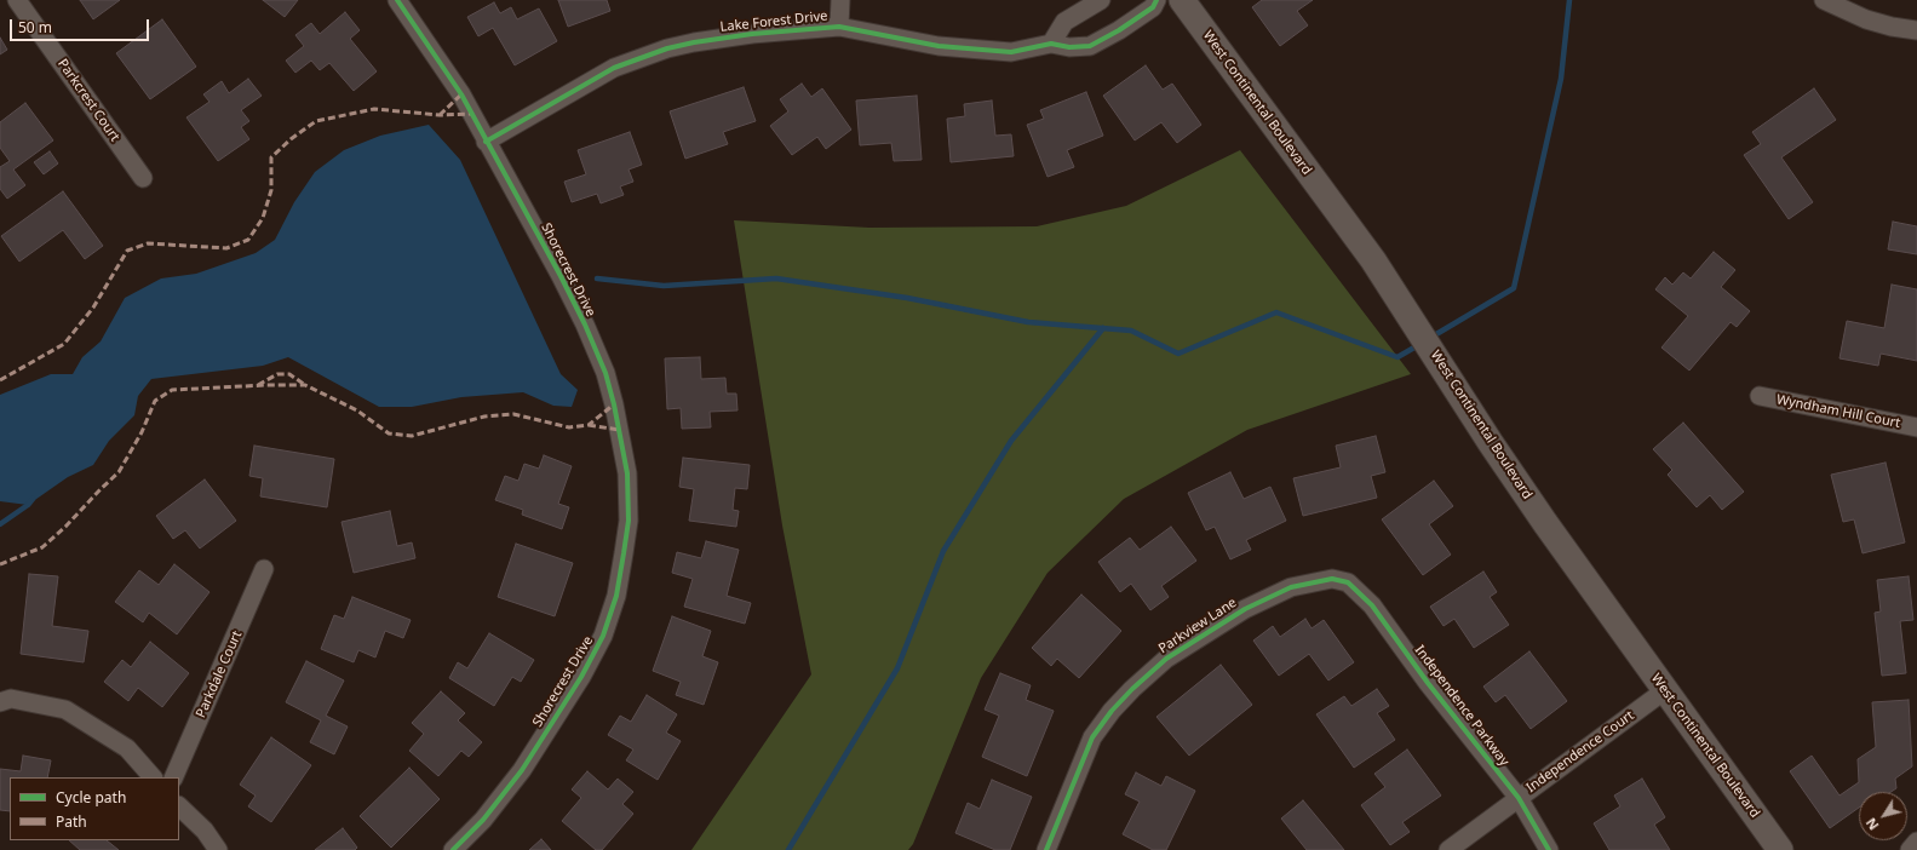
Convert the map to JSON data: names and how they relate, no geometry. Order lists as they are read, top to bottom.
{
  "streets": {
    "main road": ["West Continental Boulevard"],
    "street": [
      "Lake Forest Drive",
      "Parkcrest Court",
      "Shorecrest Drive",
      "Wyndham Hill Court",
      "Parkview Lane",
      "Parkdale Court",
      "Independence Parkway",
      "Independence Court"
    ]
  },
  "crossings": [
    ["Lake Forest Drive", "Shorecrest Drive"],
    ["West Continental Boulevard", "Independence Court"],
    ["Parkview Lane", "Independence Parkway"],
    ["Independence Parkway", "Independence Court"]
  ],
  "legend": ["Cycle path", "Path"],
  "scale_bar": "50 m",
  "north": "bottom left"
}
